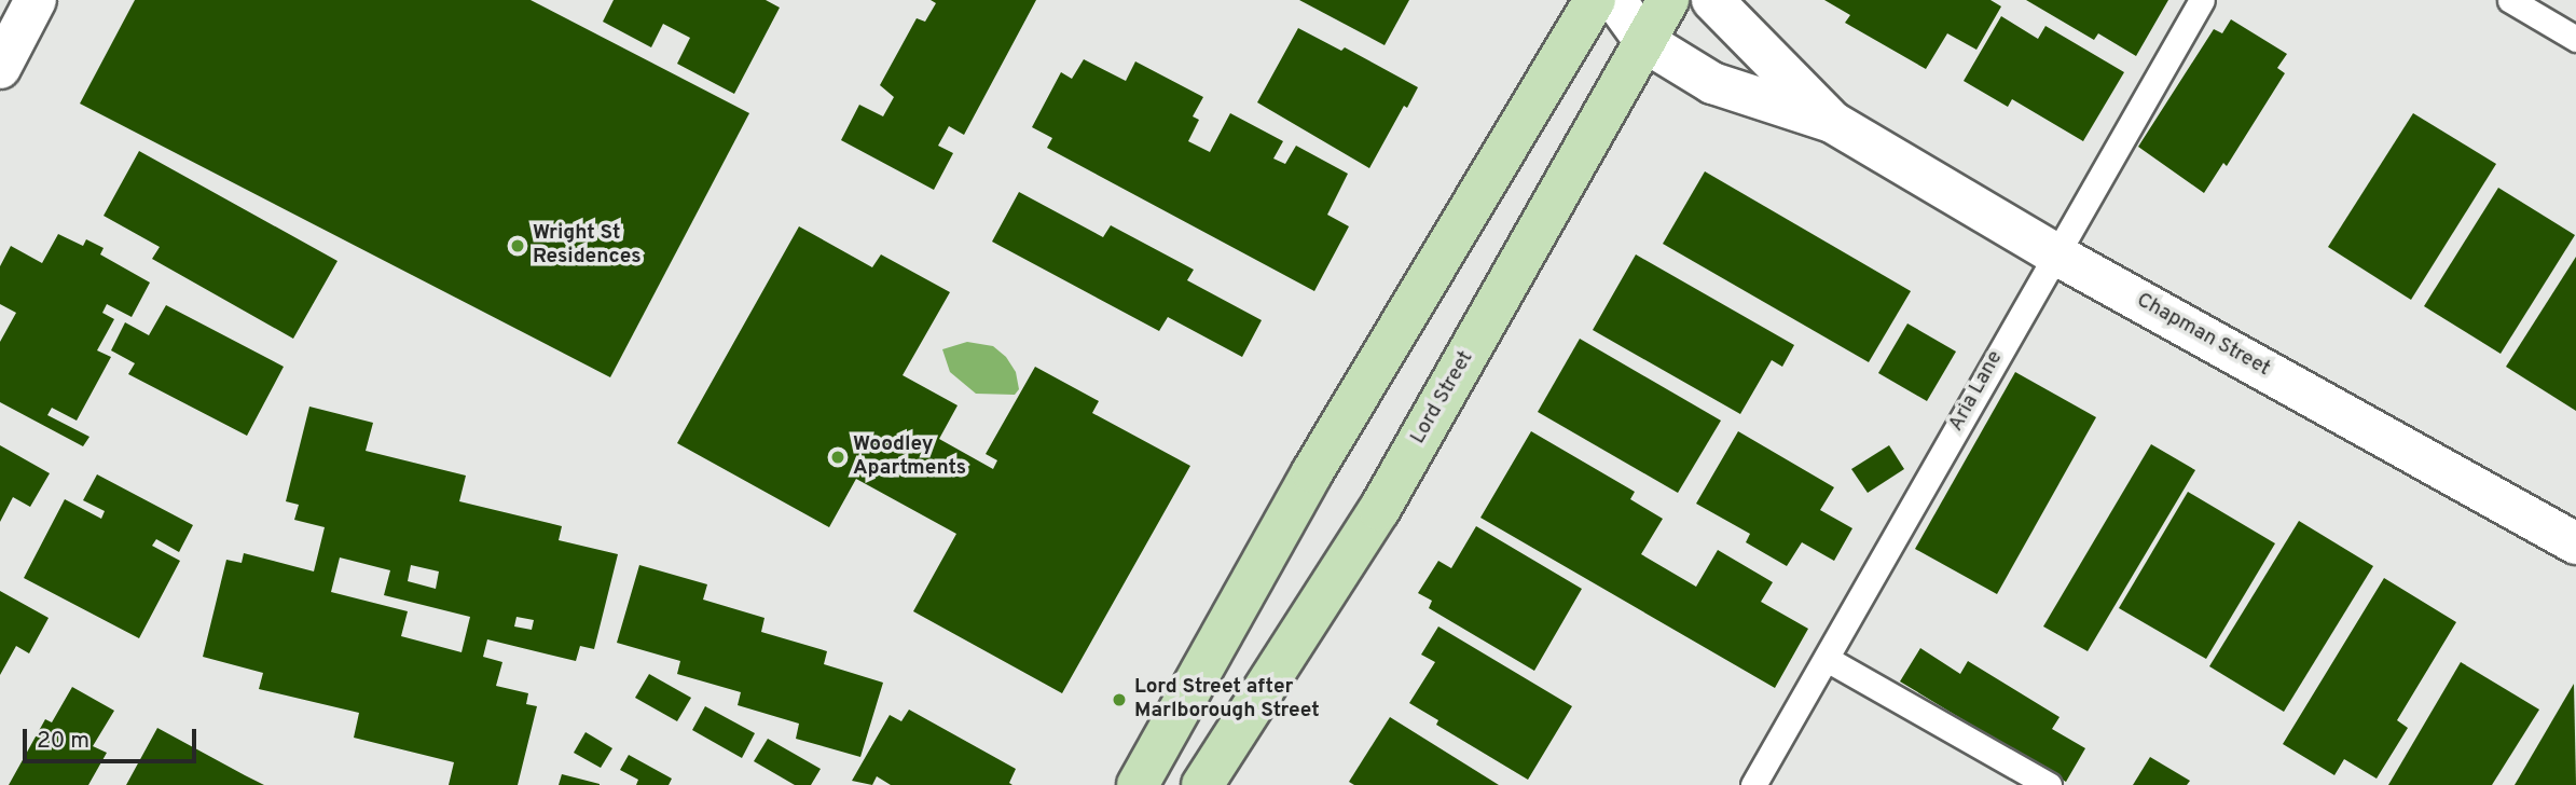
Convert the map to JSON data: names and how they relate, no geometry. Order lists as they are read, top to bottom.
{
  "streets": {
    "main road": ["Lord Street"],
    "street": ["Chapman Street"],
    "lane": ["Aria Lane"]
  },
  "crossings": [
    ["Chapman Street", "Aria Lane"],
    ["Chapman Street", "Lord Street"]
  ],
  "places": ["Wright St Residences", "Woodley Apartments", "Lord Street after Marlborough Street"],
  "scale_bar": "20 m"
}
